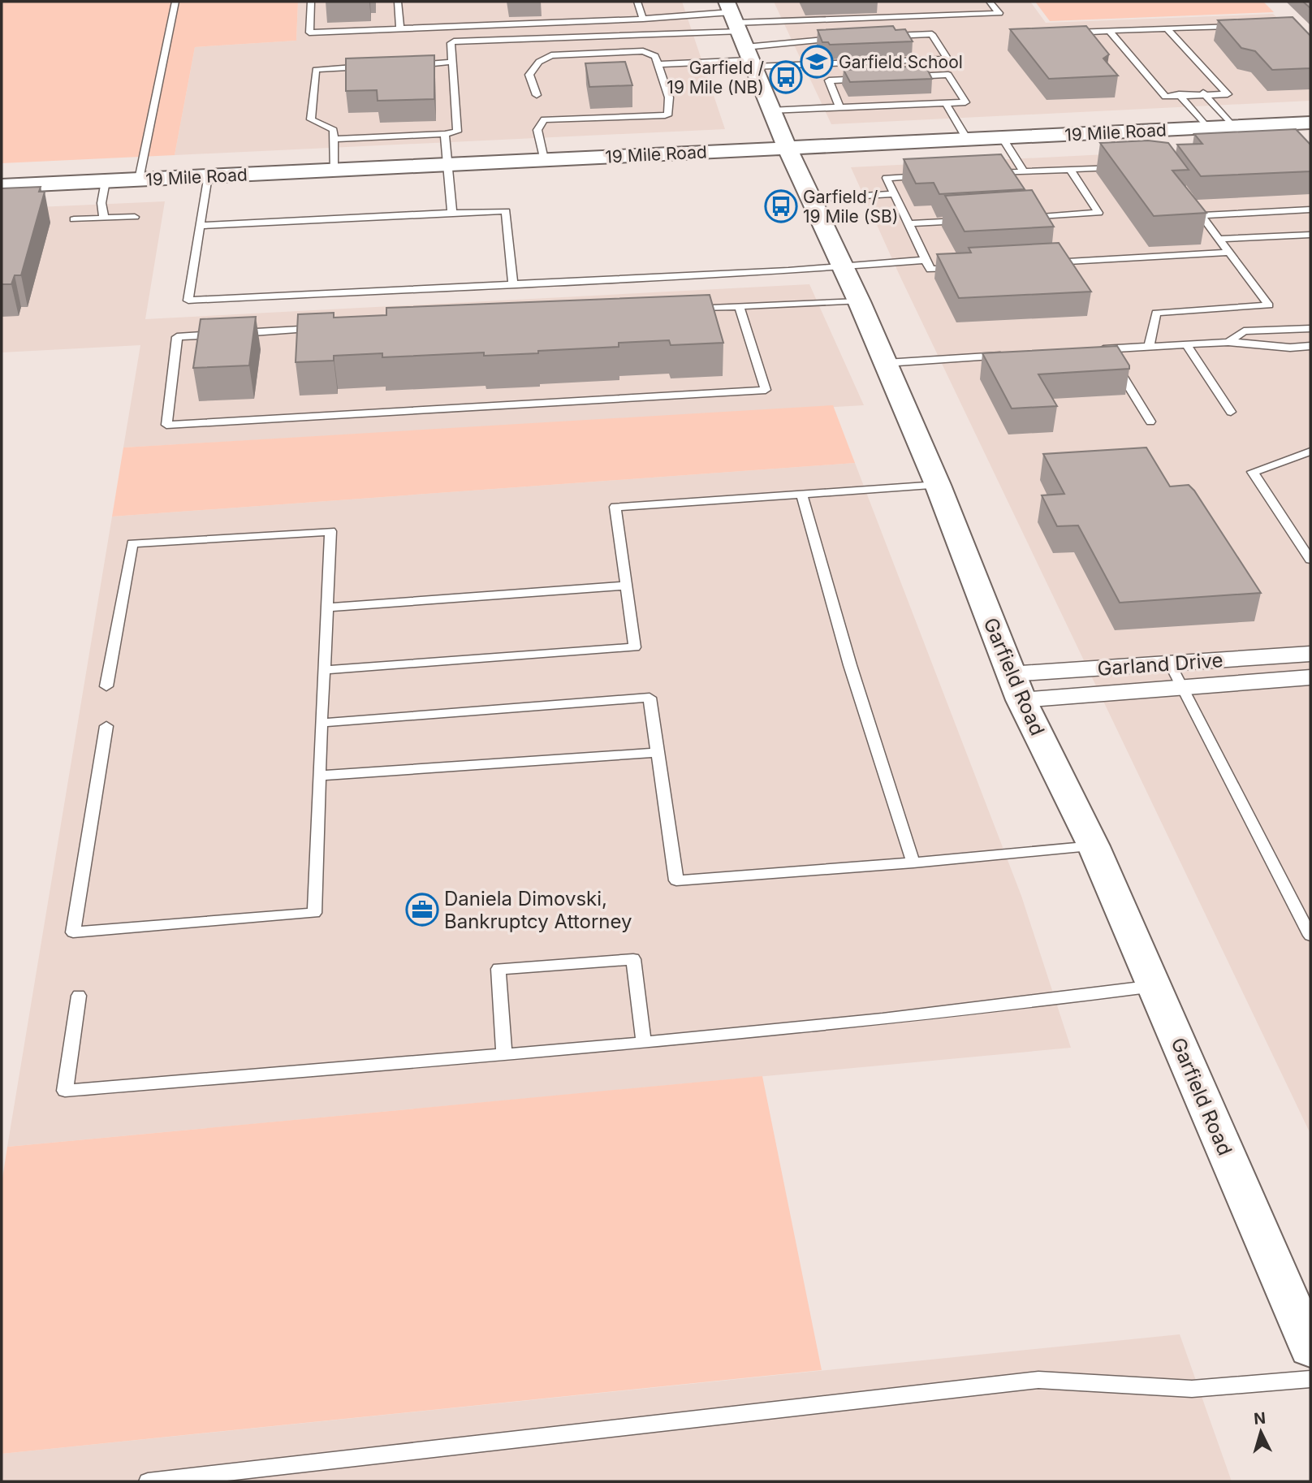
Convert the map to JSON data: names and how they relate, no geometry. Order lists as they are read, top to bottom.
{
  "streets": {
    "main road": ["19 Mile Road", "Garfield Road"],
    "street": ["Garland Drive"]
  },
  "crossings": [
    ["19 Mile Road", "Garfield Road"],
    ["Garland Drive", "Garfield Road"]
  ],
  "places": {
    "school or university": ["Garfield School"],
    "bus stop": ["Garfield / 19 Mile (NB)", "Garfield / 19 Mile (SB)"],
    "office": ["Daniela Dimovski, Bankruptcy Attorney"]
  },
  "north": "top"
}
